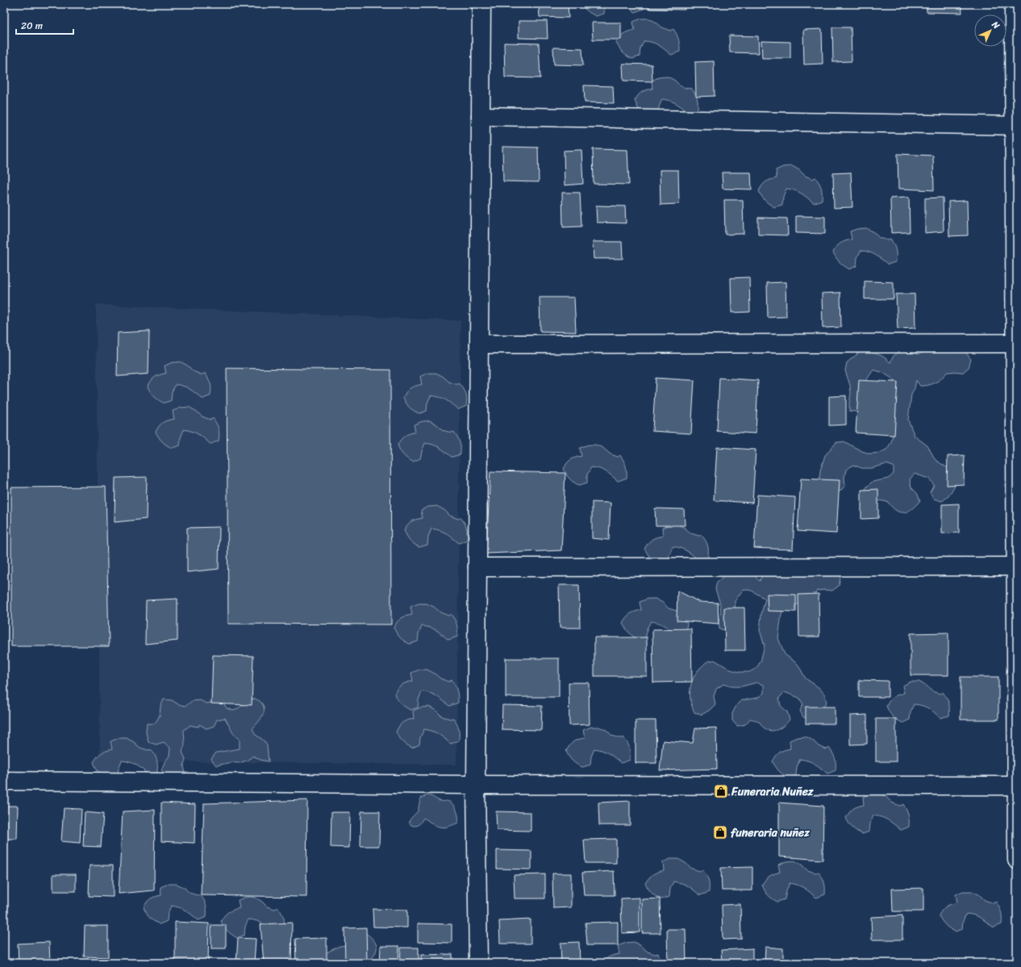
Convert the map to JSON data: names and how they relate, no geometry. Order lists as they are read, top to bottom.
{
  "places": {
    "shop": ["Funeraria Nuñez", "funeraria nuñez"]
  },
  "scale_bar": "20 m",
  "north": "top right"
}
